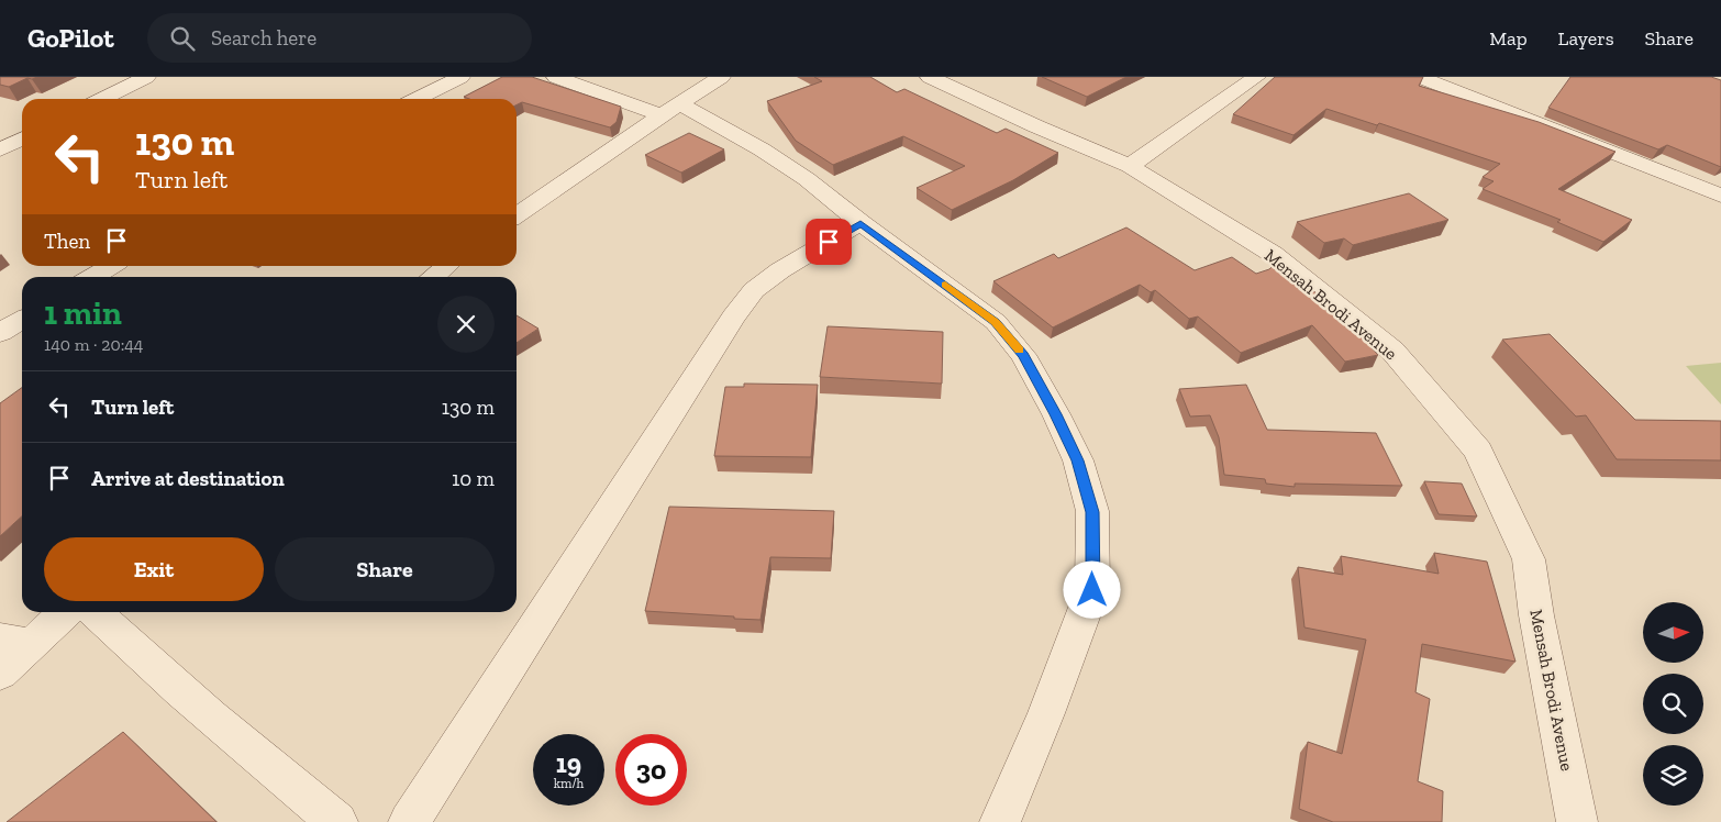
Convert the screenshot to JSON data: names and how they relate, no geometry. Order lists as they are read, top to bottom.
{
  "streets": {
    "street": ["Mensah Brodi Avenue"]
  },
  "north": "right",
  "page": {
    "header": "GoPilot",
    "search": "Search here",
    "nav": ["Map", "Layers", "Share"],
    "turn": ["130 m", "Turn left"],
    "then": "Then",
    "heading": ["1 min", "140 m · 20:44"],
    "list": [
      {
        "name": "Turn left",
        "value": "130 m"
      },
      {
        "name": "Arrive at destination",
        "value": "10 m"
      }
    ],
    "buttons": ["Exit", "Share"],
    "speed": "19 km/h",
    "limit": "30"
  }
}
